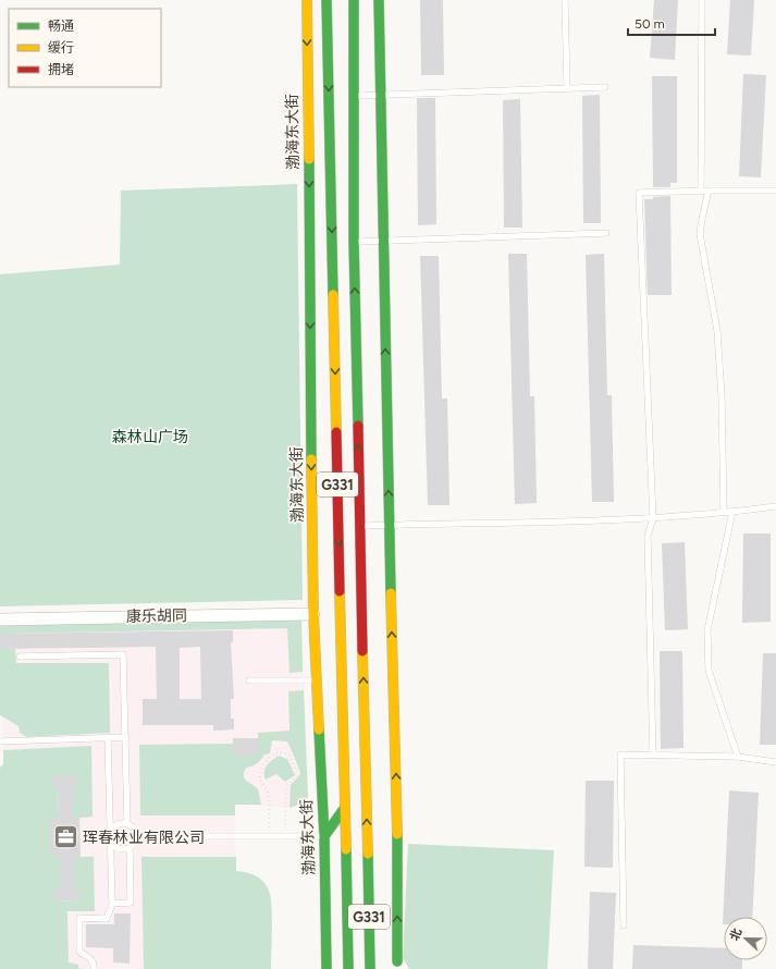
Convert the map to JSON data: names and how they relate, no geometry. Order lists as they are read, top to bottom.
{
  "streets": {
    "main road": ["渤海东大街", "G331"],
    "street": ["康乐胡同"]
  },
  "crossings": [
    ["渤海东大街", "康乐胡同"]
  ],
  "parks": ["森林山广场"],
  "places": {
    "office": ["珲春林业有限公司"]
  },
  "legend": ["畅通", "缓行", "拥堵"],
  "scale_bar": "50 m",
  "north": "left"
}
